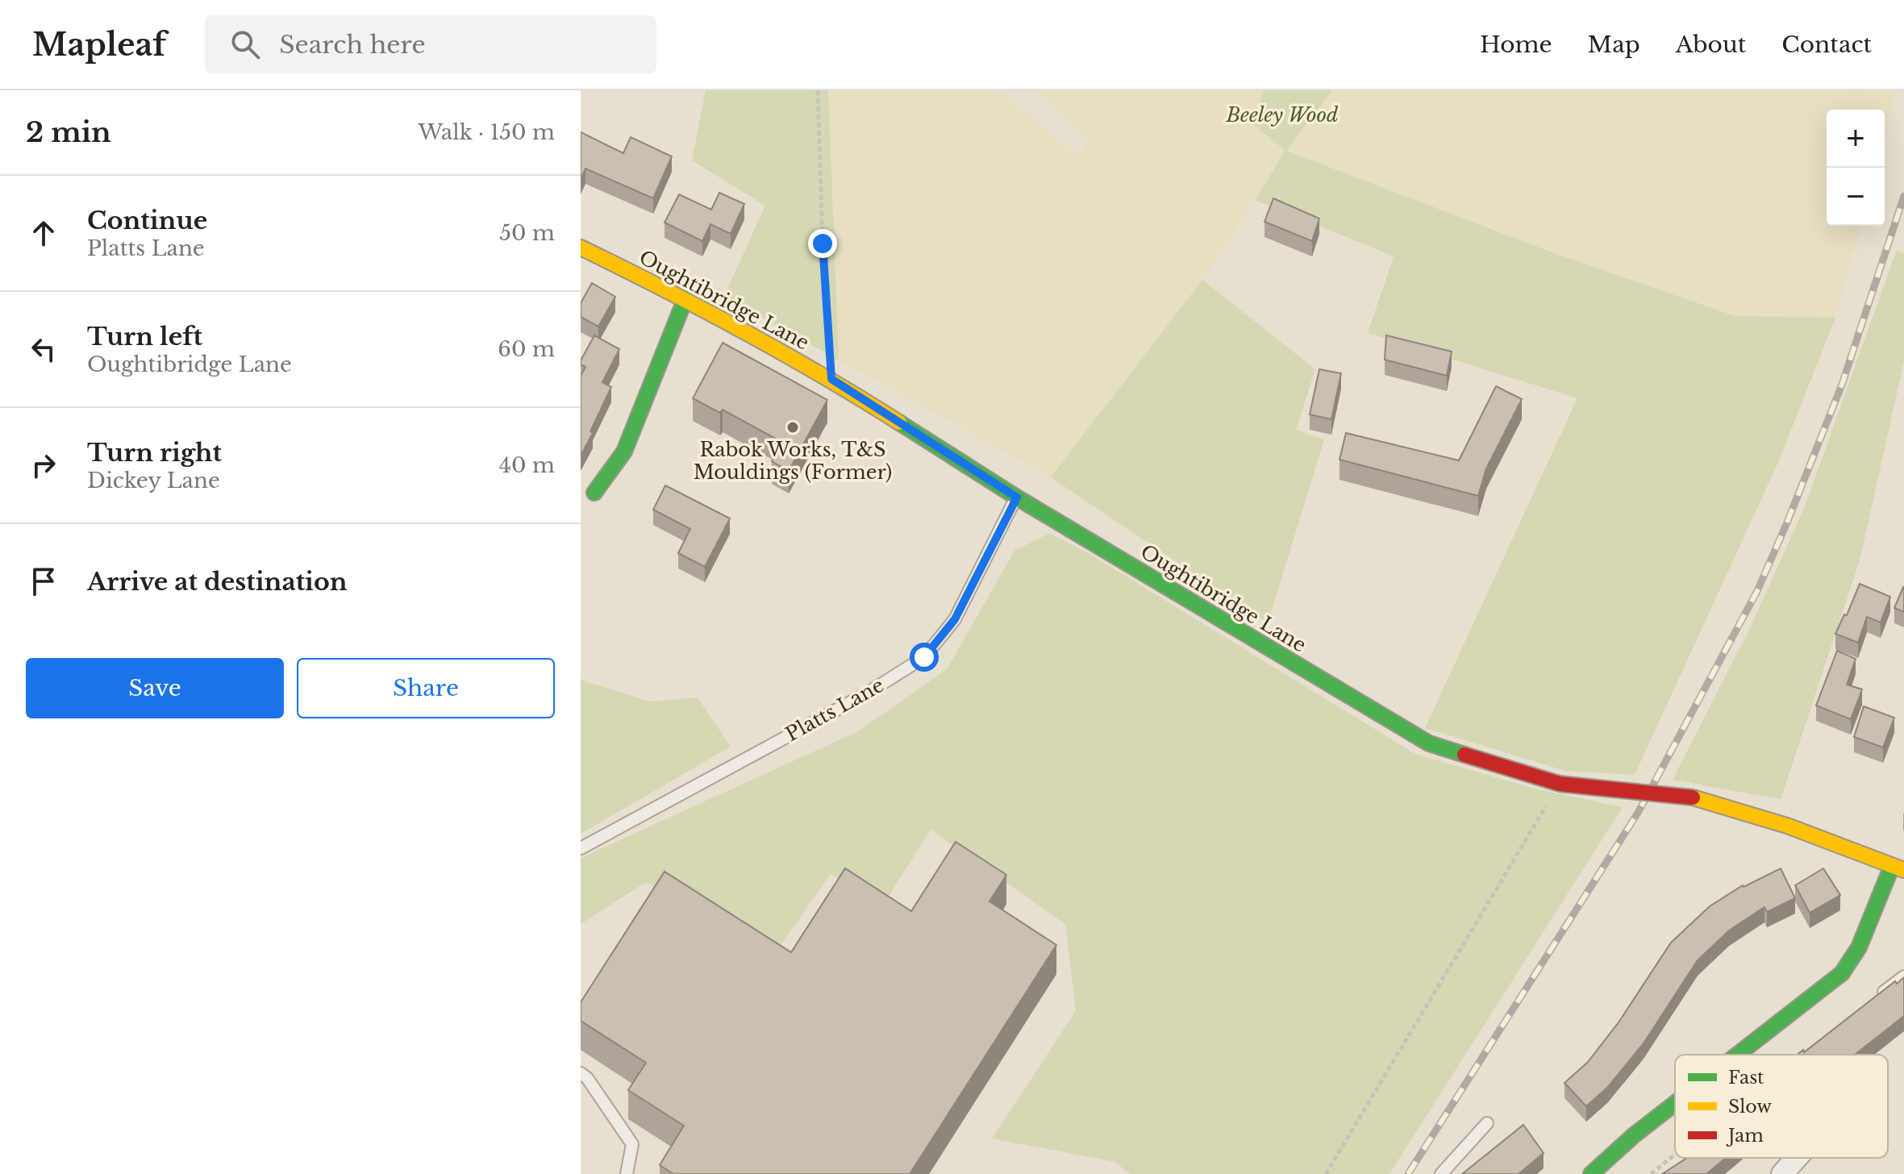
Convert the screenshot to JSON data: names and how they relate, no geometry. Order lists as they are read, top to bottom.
{
  "streets": {
    "street": ["Oughtibridge Lane"],
    "lane": ["Platts Lane"]
  },
  "crossings": [
    ["Oughtibridge Lane", "Platts Lane"]
  ],
  "parks": ["Beeley Wood"],
  "places": ["Rabok Works, T&S Mouldings (Former)"],
  "legend": ["Fast", "Slow", "Jam"],
  "page": {
    "header": "Mapleaf",
    "search": "Search here",
    "nav": [
      "Home",
      "Map",
      "About",
      "Contact"
    ],
    "heading": ["2 min", "Walk · 150 m"],
    "map_buttons": ["+", "−"],
    "list": [
      ["Continue", "Platts Lane", "50 m"],
      ["Turn left", "Oughtibridge Lane", "60 m"],
      ["Turn right", "Dickey Lane", "40 m"],
      "Arrive at destination"
    ],
    "buttons": ["Save", "Share"]
  }
}
